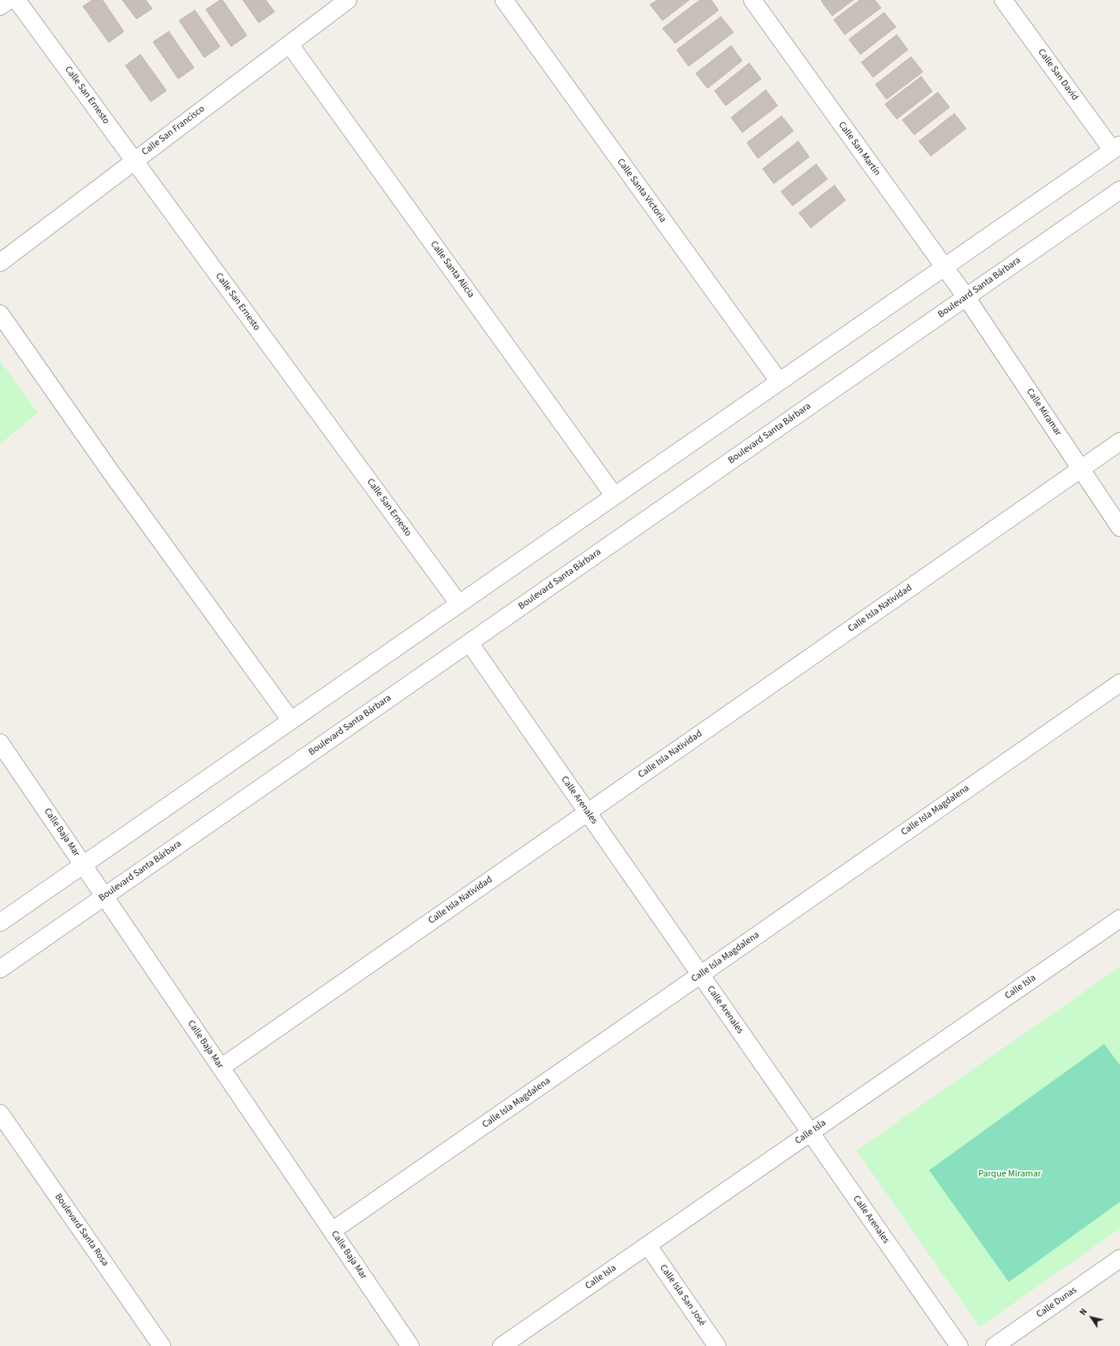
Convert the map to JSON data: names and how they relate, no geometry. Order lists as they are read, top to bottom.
{
  "streets": {
    "street": [
      "Calle San David",
      "Calle San Ernesto",
      "Calle San Francisco",
      "Calle San Martín",
      "Calle Santa Victoria",
      "Calle Santa Alicia",
      "Boulevard Santa Bárbara",
      "Calle Miramar",
      "Calle Isla Natividad",
      "Calle Arenales",
      "Calle Isla Magdalena",
      "Calle Baja Mar",
      "Calle Isla",
      "Boulevard Santa Rosa",
      "Calle Isla San José",
      "Calle Dunas"
    ]
  },
  "crossings": [
    ["Calle San Ernesto", "Calle San Francisco"],
    ["Calle San Francisco", "Calle Santa Alicia"],
    ["Calle San Martín", "Boulevard Santa Bárbara"],
    ["Calle San Martín", "Calle Miramar"],
    ["Boulevard Santa Bárbara", "Calle Miramar"],
    ["Boulevard Santa Bárbara", "Calle Arenales"],
    ["Boulevard Santa Bárbara", "Calle Baja Mar"],
    ["Calle Miramar", "Calle Isla Natividad"],
    ["Calle Isla Natividad", "Calle Arenales"],
    ["Calle Isla Natividad", "Calle Baja Mar"],
    ["Calle Arenales", "Calle Isla Magdalena"],
    ["Calle Arenales", "Calle Isla"],
    ["Calle Isla Magdalena", "Calle Baja Mar"],
    ["Calle Isla", "Calle Isla San José"]
  ],
  "parks": ["Parque Miramar"],
  "north": "top left"
}
